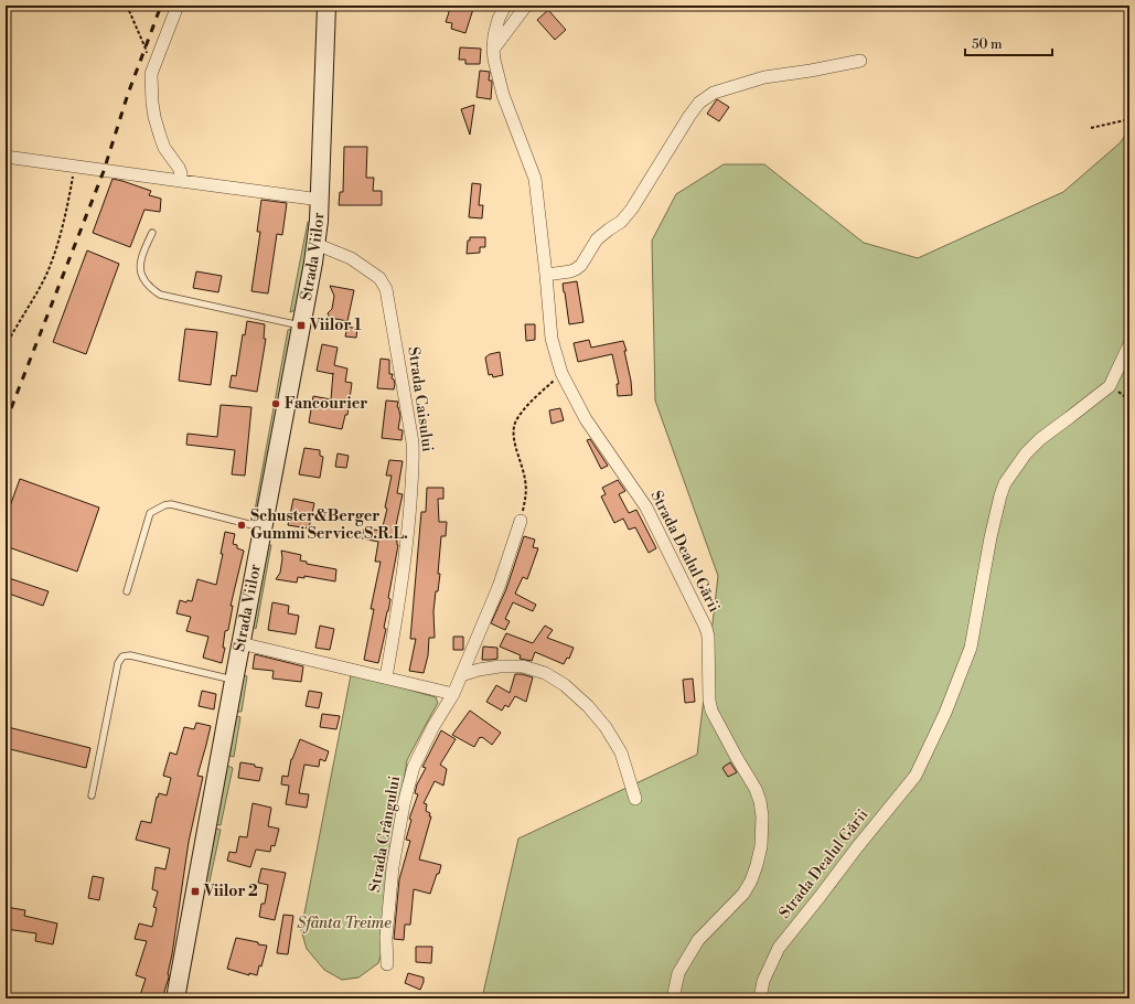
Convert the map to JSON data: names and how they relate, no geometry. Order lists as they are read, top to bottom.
{
  "streets": {
    "street": [
      "Strada Viilor",
      "Strada Caisului",
      "Strada Dealul Gării",
      "Strada Crângului"
    ]
  },
  "crossings": [
    ["Strada Viilor", "Strada Caisului"]
  ],
  "parks": ["Sfânta Treime"],
  "places": {
    "transit": ["Viilor 1", "Viilor 2"],
    "other": ["Fancourier", "Schuster&Berger Gummi Service S.R.L."]
  },
  "scale_bar": "50 m"
}
